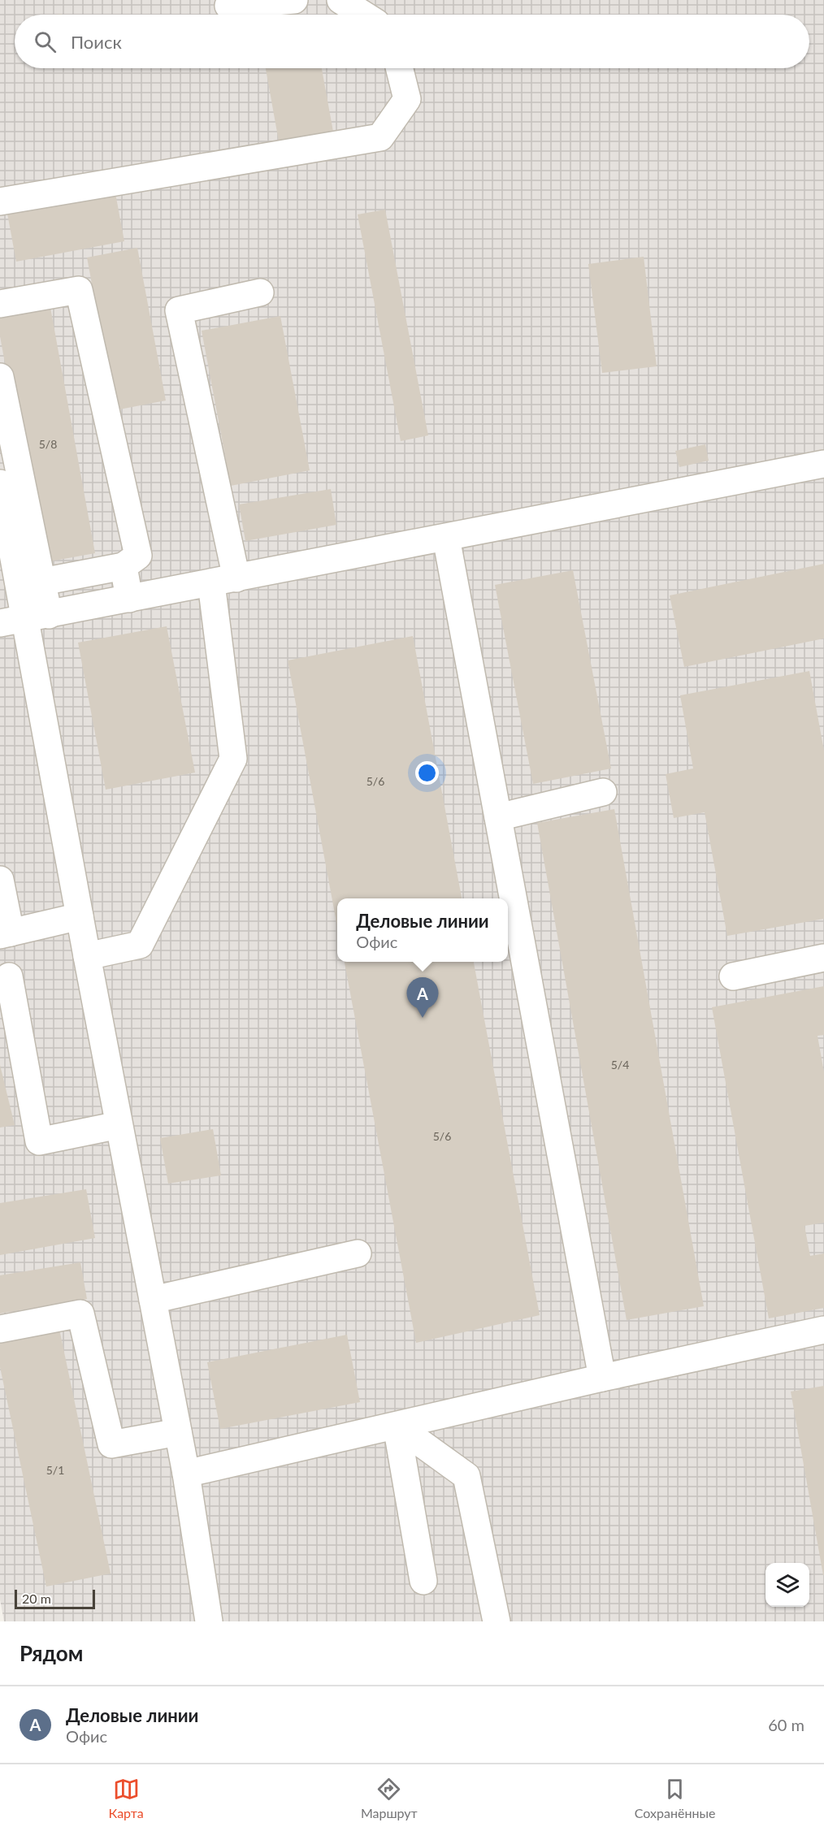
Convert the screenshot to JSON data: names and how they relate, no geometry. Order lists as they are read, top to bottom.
{
  "house_numbers": [
    "5/8",
    "5/6",
    "5/4",
    "5/6",
    "5/1"
  ],
  "scale_bar": "20 m",
  "page": {
    "search": "Поиск",
    "popup": ["Деловые линии", "Офис"],
    "pins": "A",
    "scale": "20 m",
    "heading": "Рядом",
    "list": [
      {
        "mark": "A",
        "name": "Деловые линии",
        "note": "Офис",
        "value": "60 m"
      }
    ],
    "nav": ["Карта", "Маршрут", "Сохранённые"]
  }
}
